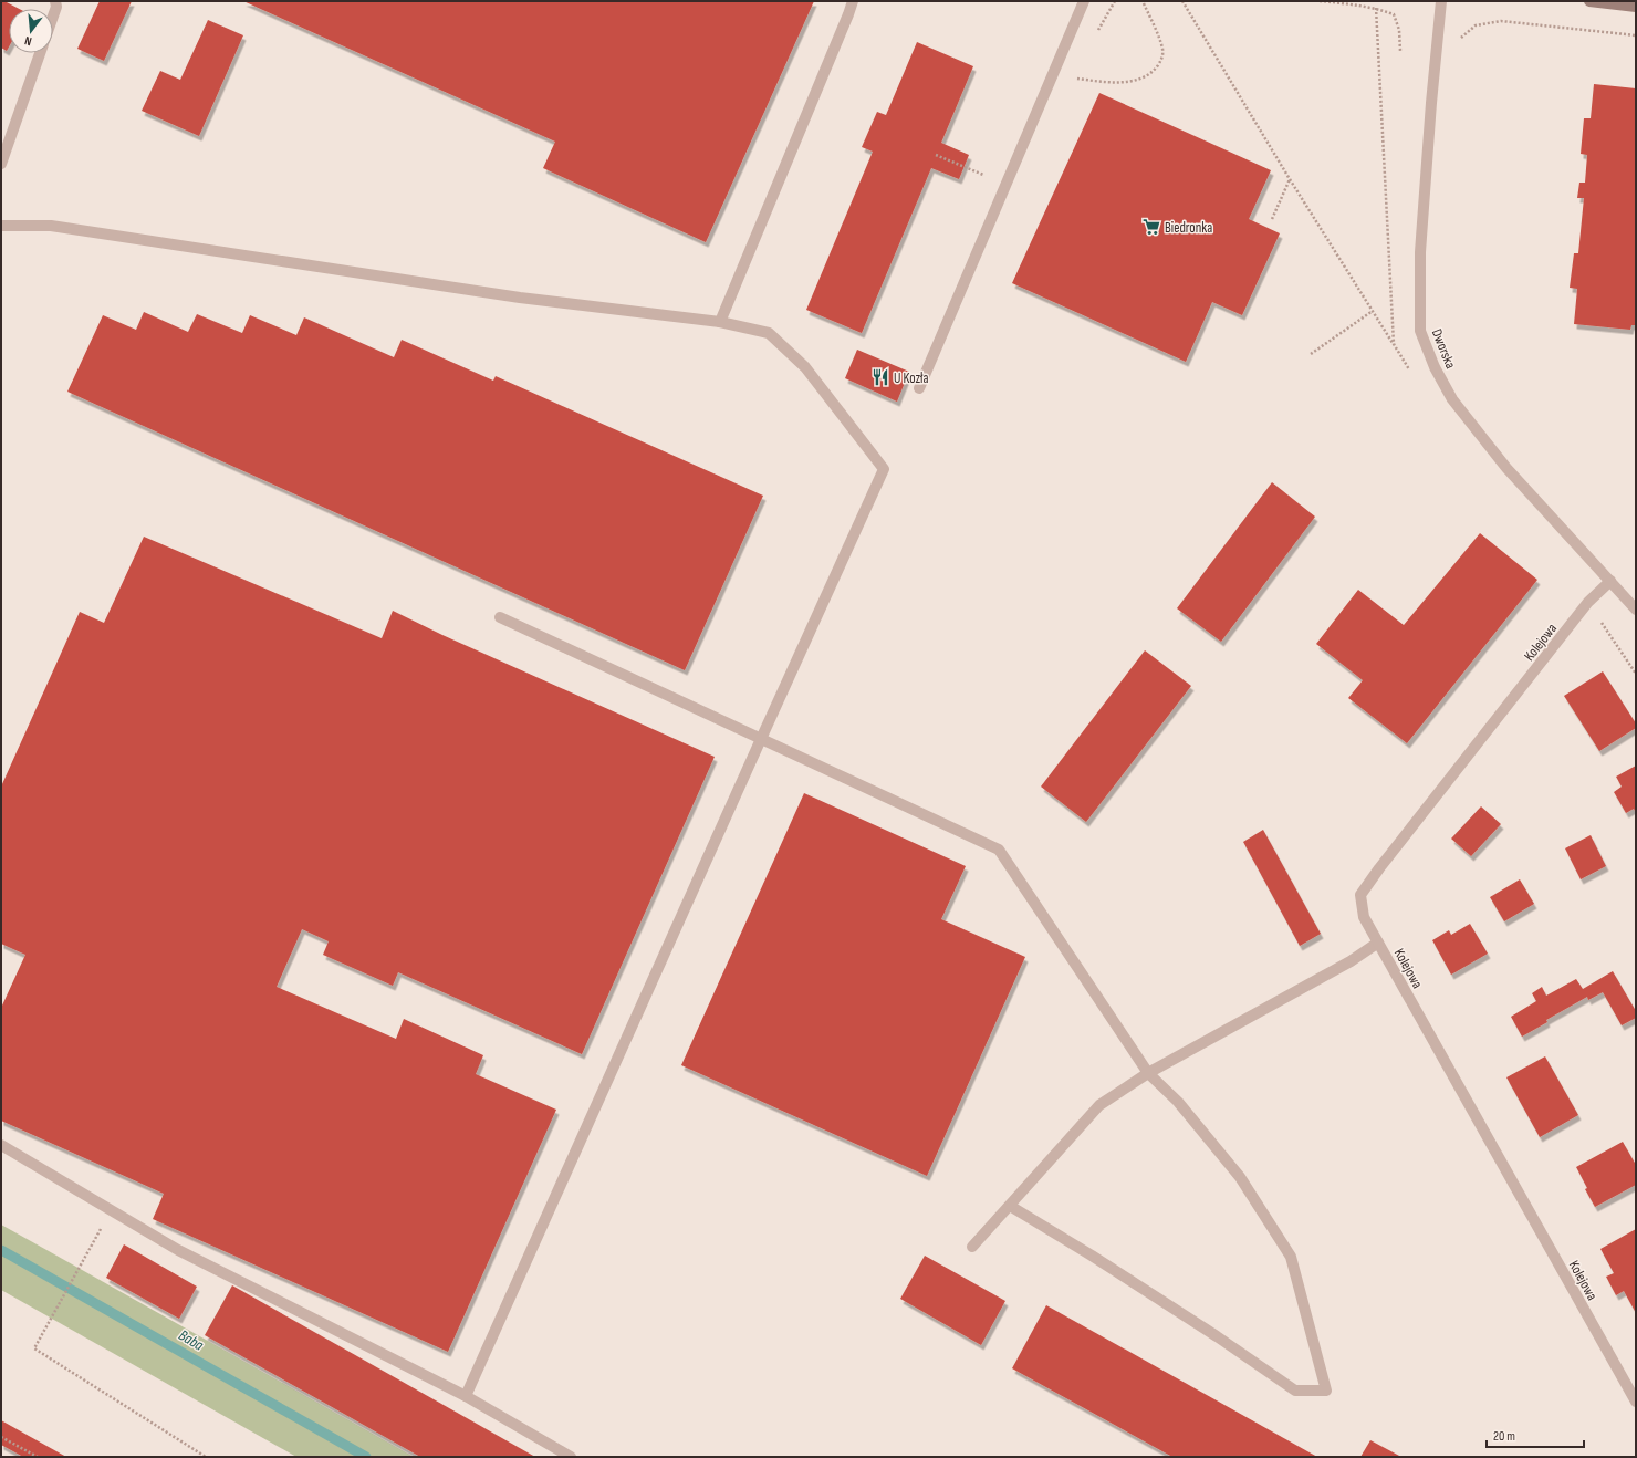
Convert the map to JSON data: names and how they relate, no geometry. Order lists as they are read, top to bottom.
{
  "streets": {
    "street": ["Dworska", "Kolejowa"]
  },
  "crossings": [
    ["Dworska", "Kolejowa"]
  ],
  "water": ["Baba"],
  "places": {
    "supermarket": ["Biedronka"],
    "restaurant": ["U Kozła"]
  },
  "scale_bar": "20 m",
  "north": "bottom"
}
